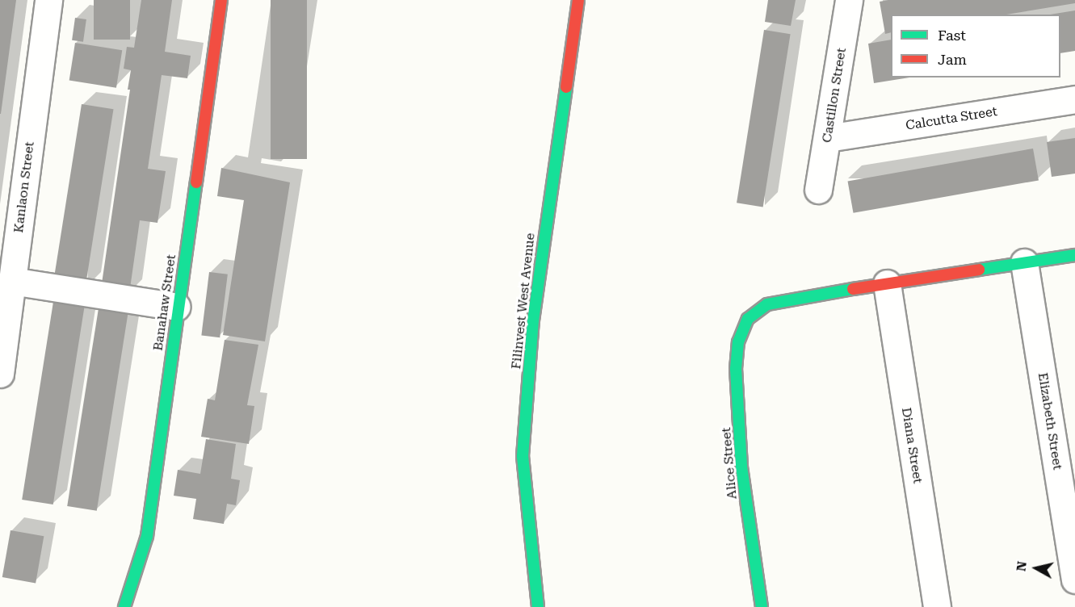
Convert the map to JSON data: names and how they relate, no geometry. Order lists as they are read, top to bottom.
{
  "streets": {
    "street": [
      "Castillon Street",
      "Calcutta Street",
      "Kanlaon Street",
      "Filinvest West Avenue",
      "Banahaw Street",
      "Elizabeth Street",
      "Diana Street",
      "Alice Street"
    ]
  },
  "crossings": [
    ["Castillon Street", "Calcutta Street"],
    ["Diana Street", "Alice Street"]
  ],
  "legend": ["Fast", "Jam"],
  "north": "left"
}
